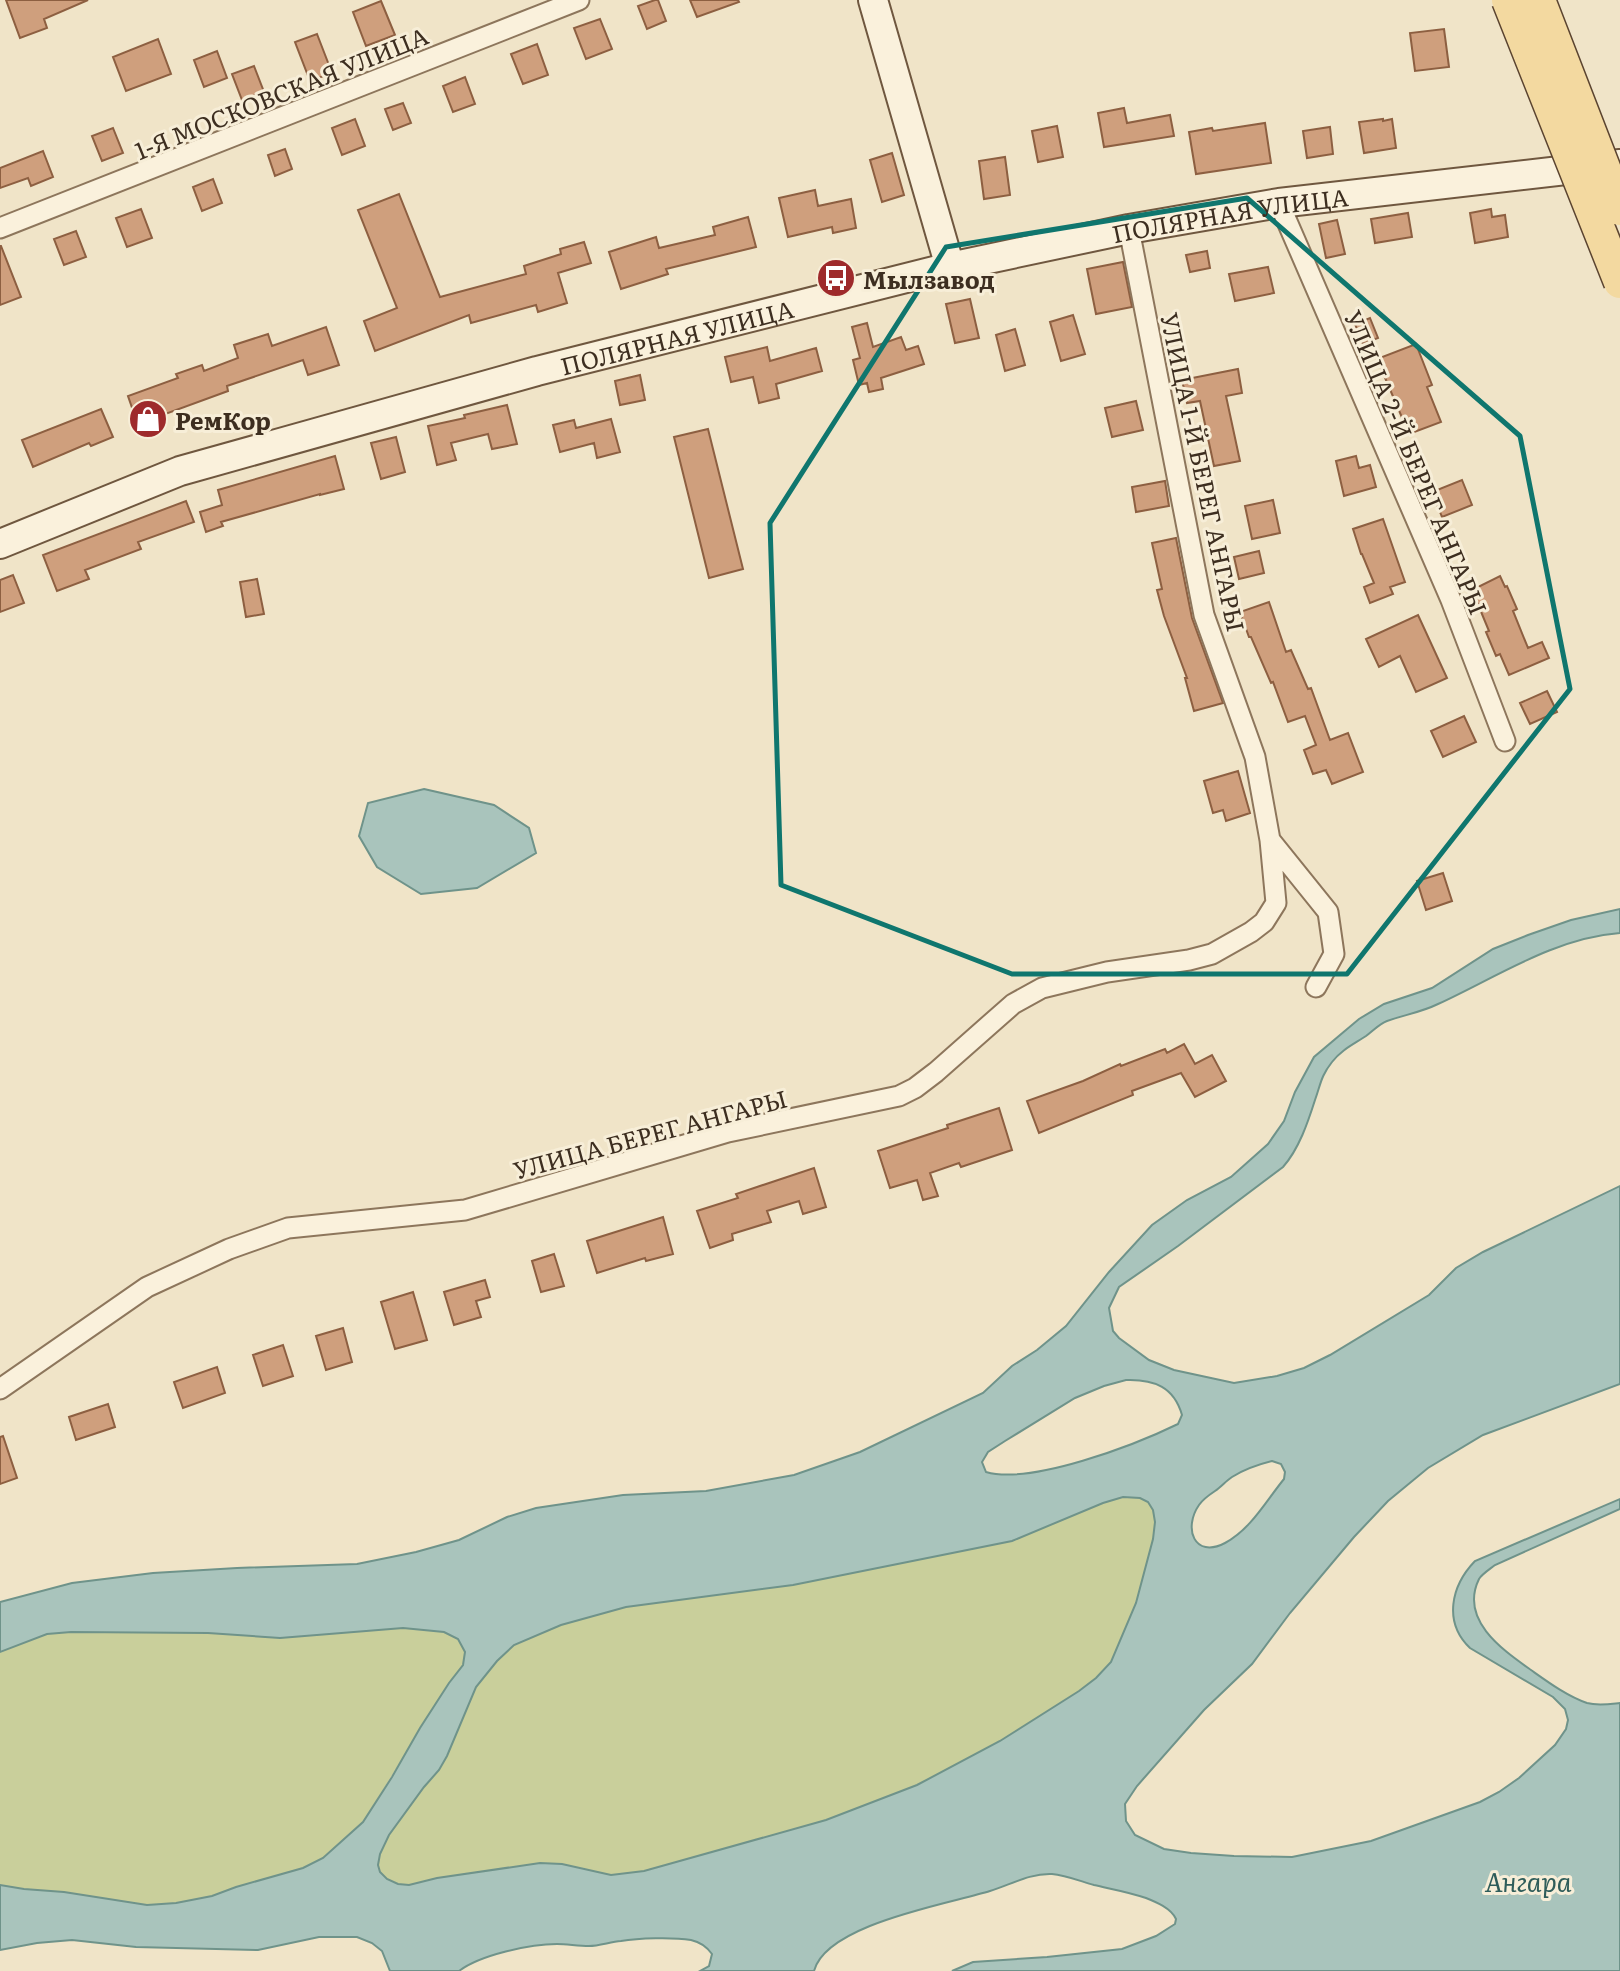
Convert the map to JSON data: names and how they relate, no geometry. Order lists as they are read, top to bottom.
{
  "streets": {
    "main road": ["ПОЛЯРНАЯ УЛИЦА"],
    "street": [
      "1-Я МОСКОВСКАЯ УЛИЦА",
      "УЛИЦА 2-Й БЕРЕГ АНГАРЫ",
      "УЛИЦА 1-Й БЕРЕГ АНГАРЫ",
      "УЛИЦА БЕРЕГ АНГАРЫ"
    ]
  },
  "crossings": [
    ["ПОЛЯРНАЯ УЛИЦА", "УЛИЦА 2-Й БЕРЕГ АНГАРЫ"],
    ["ПОЛЯРНАЯ УЛИЦА", "УЛИЦА 1-Й БЕРЕГ АНГАРЫ"],
    ["УЛИЦА 1-Й БЕРЕГ АНГАРЫ", "УЛИЦА БЕРЕГ АНГАРЫ"]
  ],
  "water": ["Ангара"],
  "places": {
    "bus stop": ["Мылзавод"],
    "shop": ["РемКор"]
  }
}
